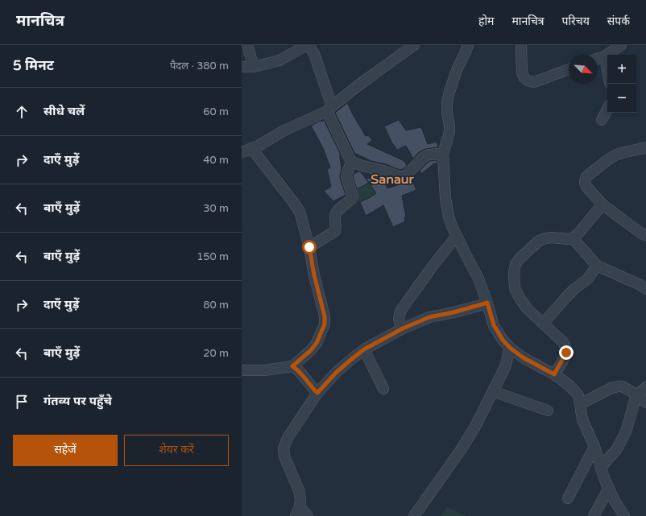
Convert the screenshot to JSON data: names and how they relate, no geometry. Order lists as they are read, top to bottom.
{
  "districts": ["Sanaur"],
  "north": "bottom right",
  "page": {
    "header": "मानचित्र",
    "nav": [
      "होम",
      "मानचित्र",
      "परिचय",
      "संपर्क"
    ],
    "heading": ["5 मिनट", "पैदल · 380 m"],
    "map_buttons": ["+", "−"],
    "list": [
      ["सीधे चलें", "60 m"],
      ["दाएँ मुड़ें", "40 m"],
      ["बाएँ मुड़ें", "30 m"],
      ["बाएँ मुड़ें", "150 m"],
      ["दाएँ मुड़ें", "80 m"],
      ["बाएँ मुड़ें", "20 m"],
      "गंतव्य पर पहुँचे"
    ],
    "buttons": ["सहेजें", "शेयर करें"]
  }
}
